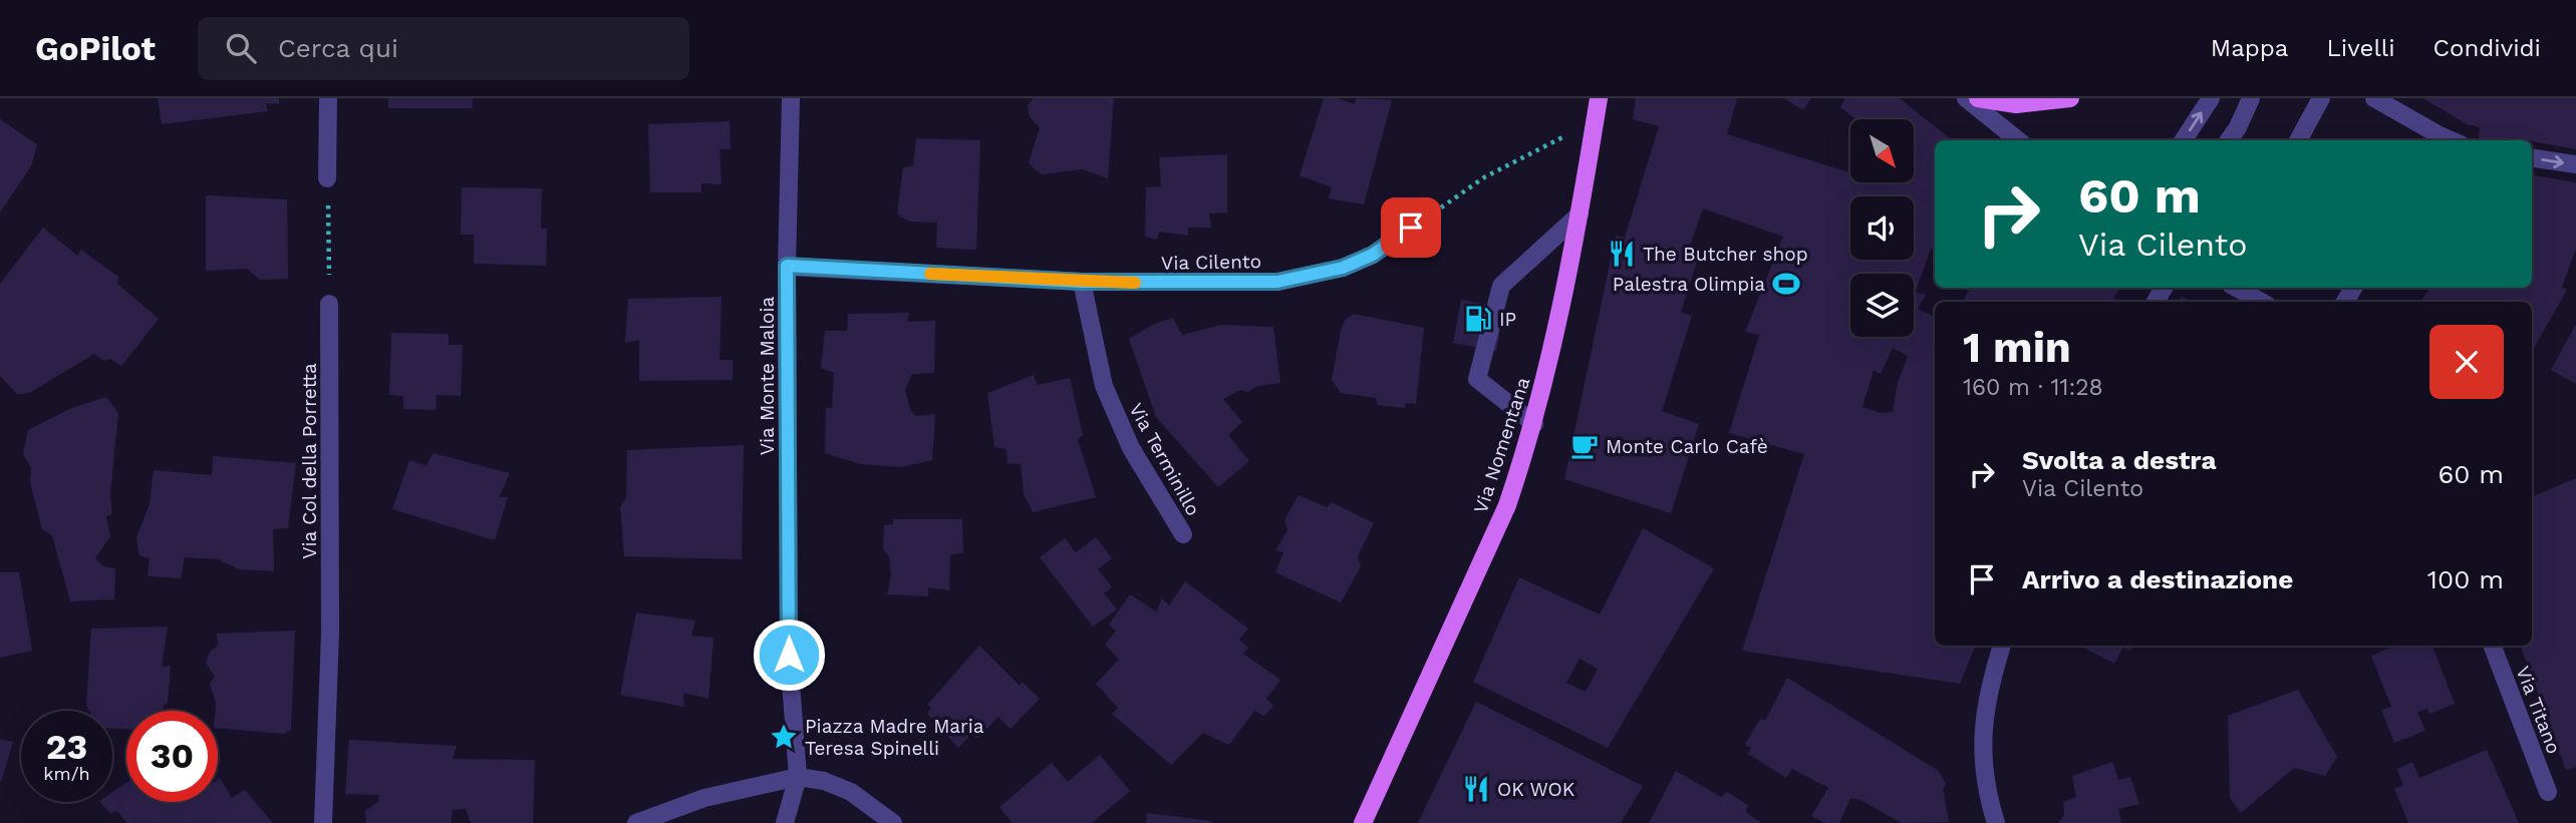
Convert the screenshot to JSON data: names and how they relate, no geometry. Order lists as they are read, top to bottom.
{
  "streets": {
    "main road": ["Via Nomentana"],
    "street": [
      "Via Cilento",
      "Via Monte Maloia",
      "Via Terminillo",
      "Via Col della Porretta",
      "Via Titano"
    ]
  },
  "crossings": [
    ["Via Cilento", "Via Monte Maloia"],
    ["Via Cilento", "Via Terminillo"]
  ],
  "places": {
    "restaurant": ["The Butcher shop", "OK WOK"],
    "sports": ["Palestra Olimpia"],
    "fuel station": ["IP"],
    "cafe": ["Monte Carlo Cafè"],
    "place": ["Piazza Madre Maria Teresa Spinelli"]
  },
  "north": "bottom right",
  "page": {
    "header": "GoPilot",
    "search": "Cerca qui",
    "nav": ["Mappa", "Livelli", "Condividi"],
    "turn": ["60 m", "Via Cilento"],
    "heading": ["1 min", "160 m · 11:28"],
    "list": [
      {
        "name": "Svolta a destra",
        "note": "Via Cilento",
        "value": "60 m"
      },
      {
        "name": "Arrivo a destinazione",
        "value": "100 m"
      }
    ],
    "speed": "23 km/h",
    "limit": "30"
  }
}
